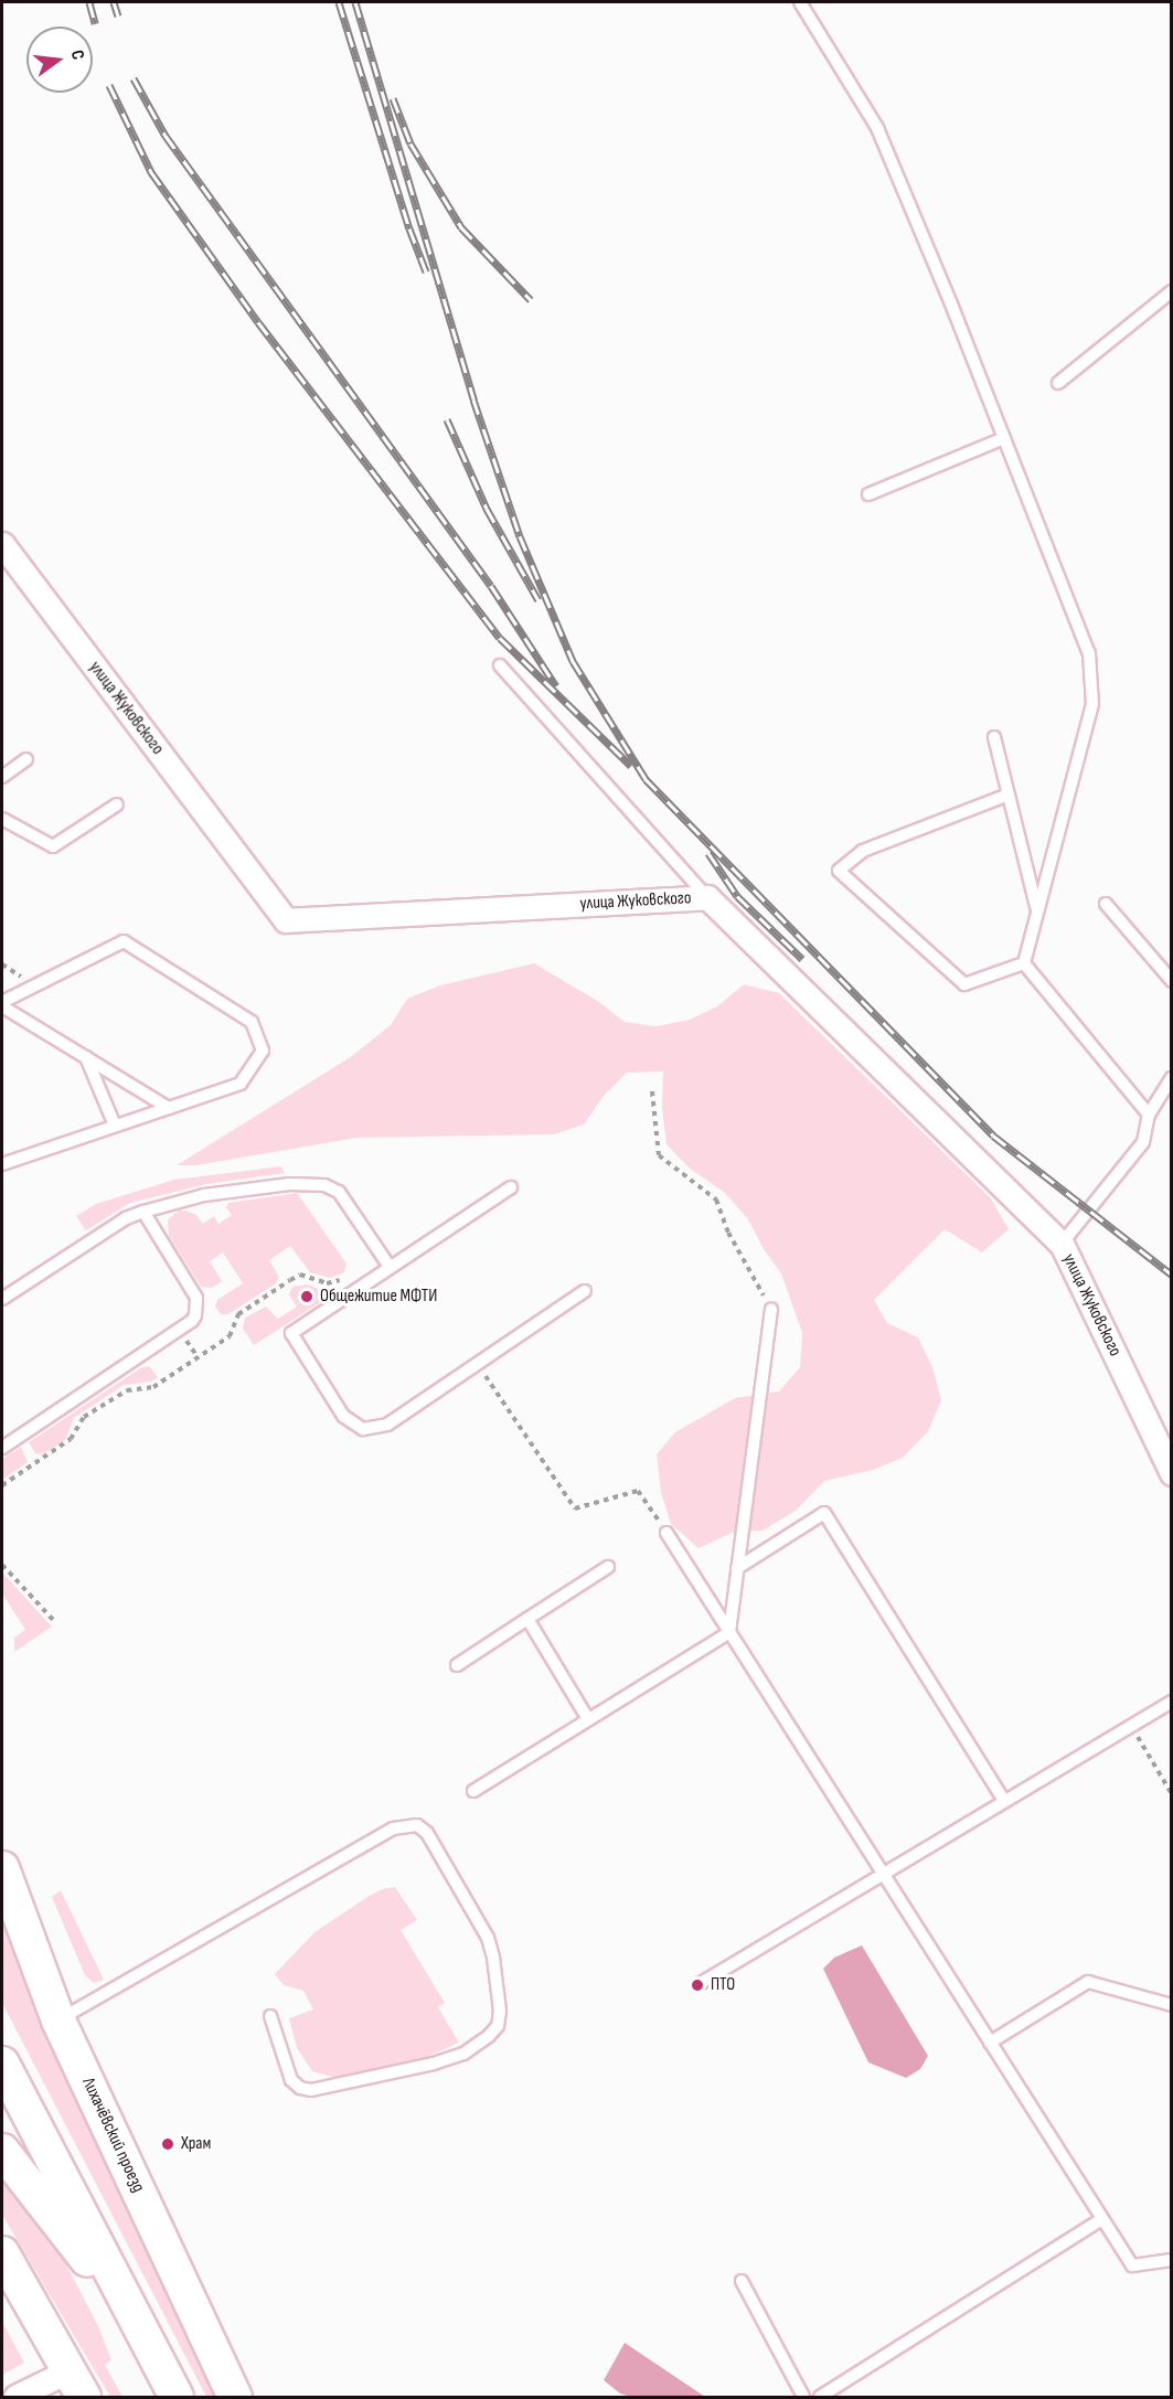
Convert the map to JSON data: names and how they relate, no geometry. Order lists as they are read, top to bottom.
{
  "streets": {
    "main road": ["Лихачёвский проезд"],
    "street": ["улица Жуковского"]
  },
  "places": ["Общежитие МФТИ", "ПТО", "Храм"],
  "north": "right"
}
